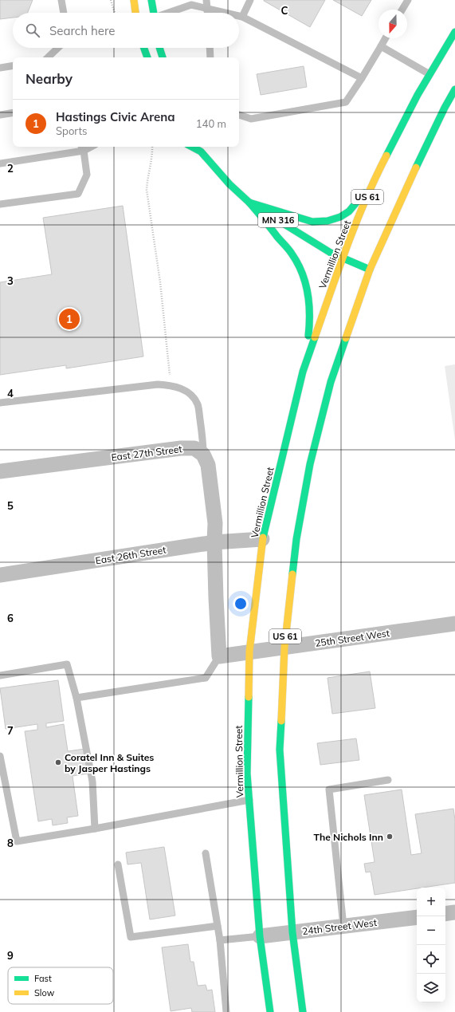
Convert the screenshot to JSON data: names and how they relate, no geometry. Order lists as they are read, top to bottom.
{
  "streets": {
    "main road": ["US 61", "MN 316", "Vermillion Street"],
    "street": [
      "East 27th Street",
      "East 26th Street",
      "25th Street West",
      "24th Street West"
    ]
  },
  "crossings": [
    ["US 61", "MN 316"],
    ["US 61", "25th Street West"],
    ["US 61", "24th Street West"],
    ["MN 316", "Vermillion Street"],
    ["Vermillion Street", "East 26th Street"],
    ["Vermillion Street", "25th Street West"],
    ["Vermillion Street", "24th Street West"]
  ],
  "places": ["Coratel Inn & Suites by Jasper Hastings", "The Nichols Inn"],
  "legend": ["Fast", "Slow"],
  "north": "bottom",
  "page": {
    "search": "Search here",
    "heading": "Nearby",
    "list": [
      {
        "mark": "1",
        "name": "Hastings Civic Arena",
        "note": "Sports",
        "value": "140 m"
      }
    ],
    "pins": "1",
    "map_buttons": ["+", "−"]
  },
  "grid": {
    "columns": ["C"],
    "rows": [
      "2",
      "3",
      "4",
      "5",
      "6",
      "7",
      "8",
      "9"
    ]
  }
}
